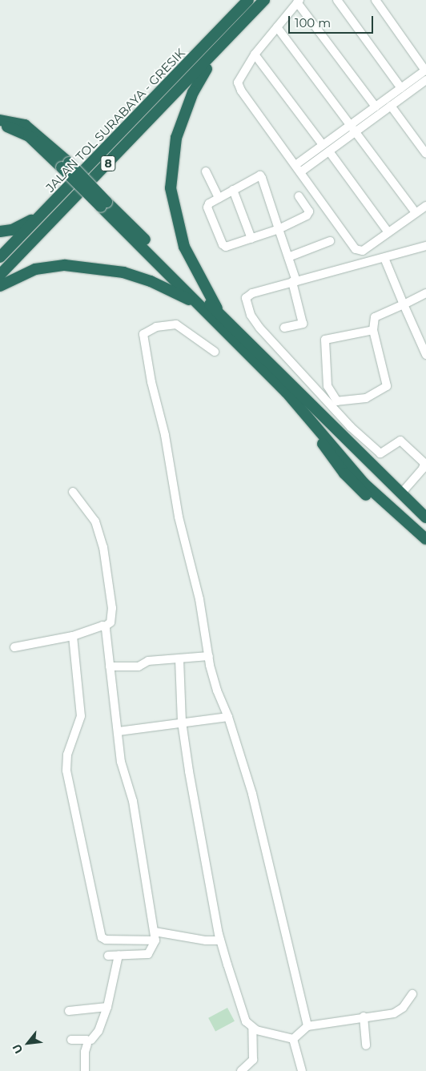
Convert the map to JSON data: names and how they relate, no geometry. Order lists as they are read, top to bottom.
{
  "streets": {
    "highway": ["JALAN TOL SURABAYA - GRESIK", "8"]
  },
  "scale_bar": "100 m",
  "north": "bottom left"
}
